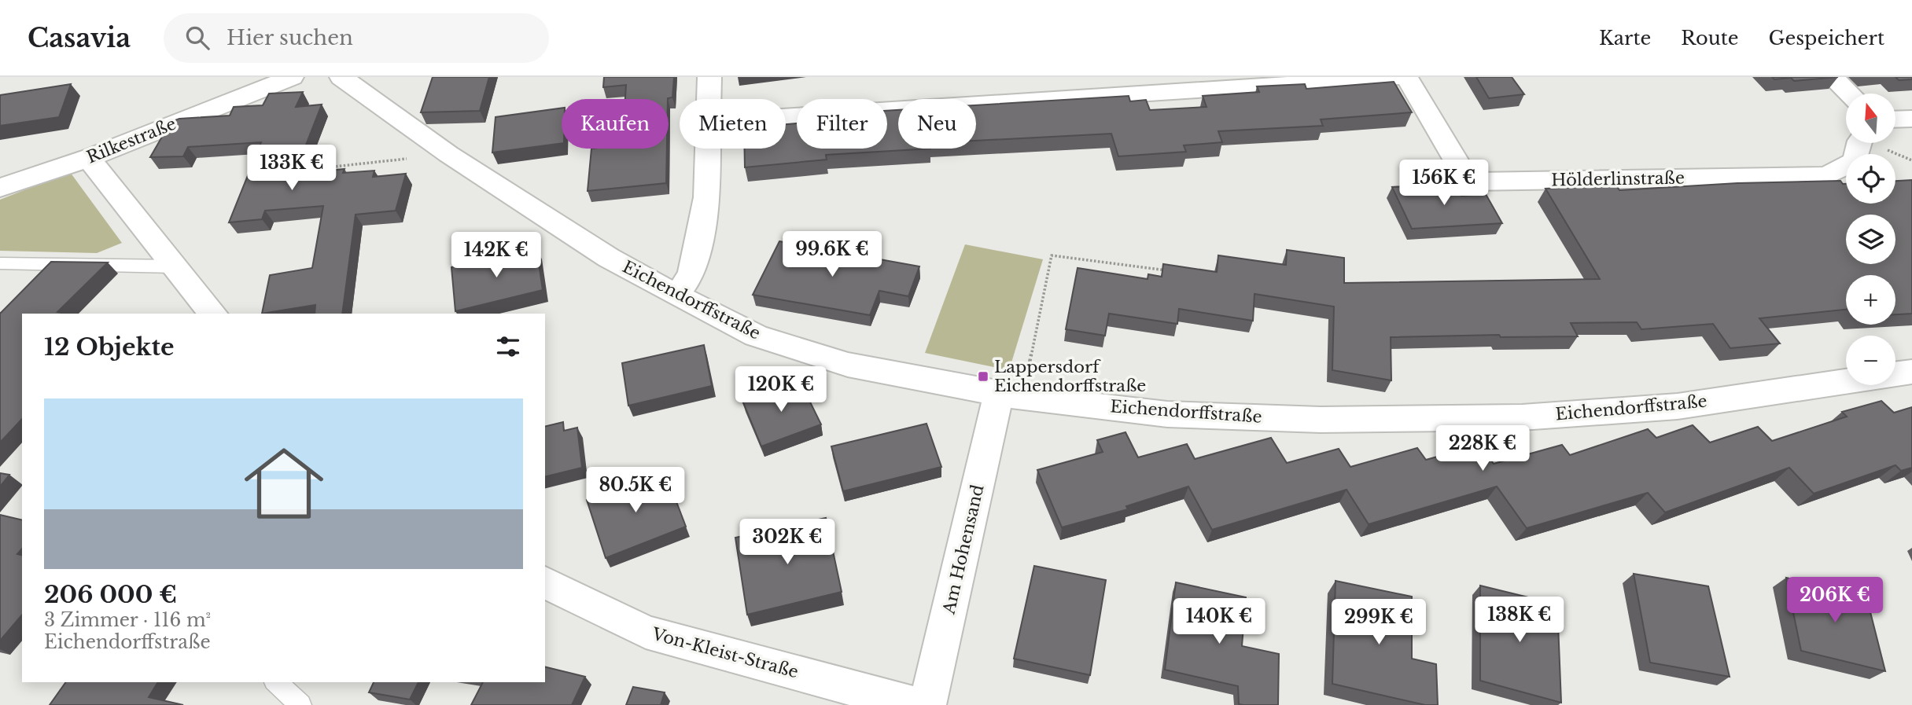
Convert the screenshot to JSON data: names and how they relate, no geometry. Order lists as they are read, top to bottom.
{
  "streets": {
    "street": [
      "Rilkestraße",
      "Hölderlinstraße",
      "Eichendorffstraße",
      "Am Hohensand",
      "Von-Kleist-Straße"
    ]
  },
  "crossings": [
    ["Eichendorffstraße", "Am Hohensand"]
  ],
  "places": {
    "transit": ["Lappersdorf Eichendorffstraße"]
  },
  "north": "top",
  "page": {
    "header": "Casavia",
    "search": "Hier suchen",
    "nav": ["Karte", "Route", "Gespeichert"],
    "map_buttons": ["+", "−"],
    "chip": [
      "Kaufen",
      "Mieten",
      "Filter",
      "Neu"
    ],
    "price": [
      "133K €",
      "156K €",
      "99.6K €",
      "142K €",
      "120K €",
      "228K €",
      "80.5K €",
      "302K €",
      "206K €",
      "138K €",
      "140K €",
      "299K €"
    ],
    "heading": "12 Objekte",
    "list": [
      {
        "name": "206 000 €",
        "note": "3 Zimmer · 116 m² · Eichendorffstraße"
      }
    ]
  }
}
